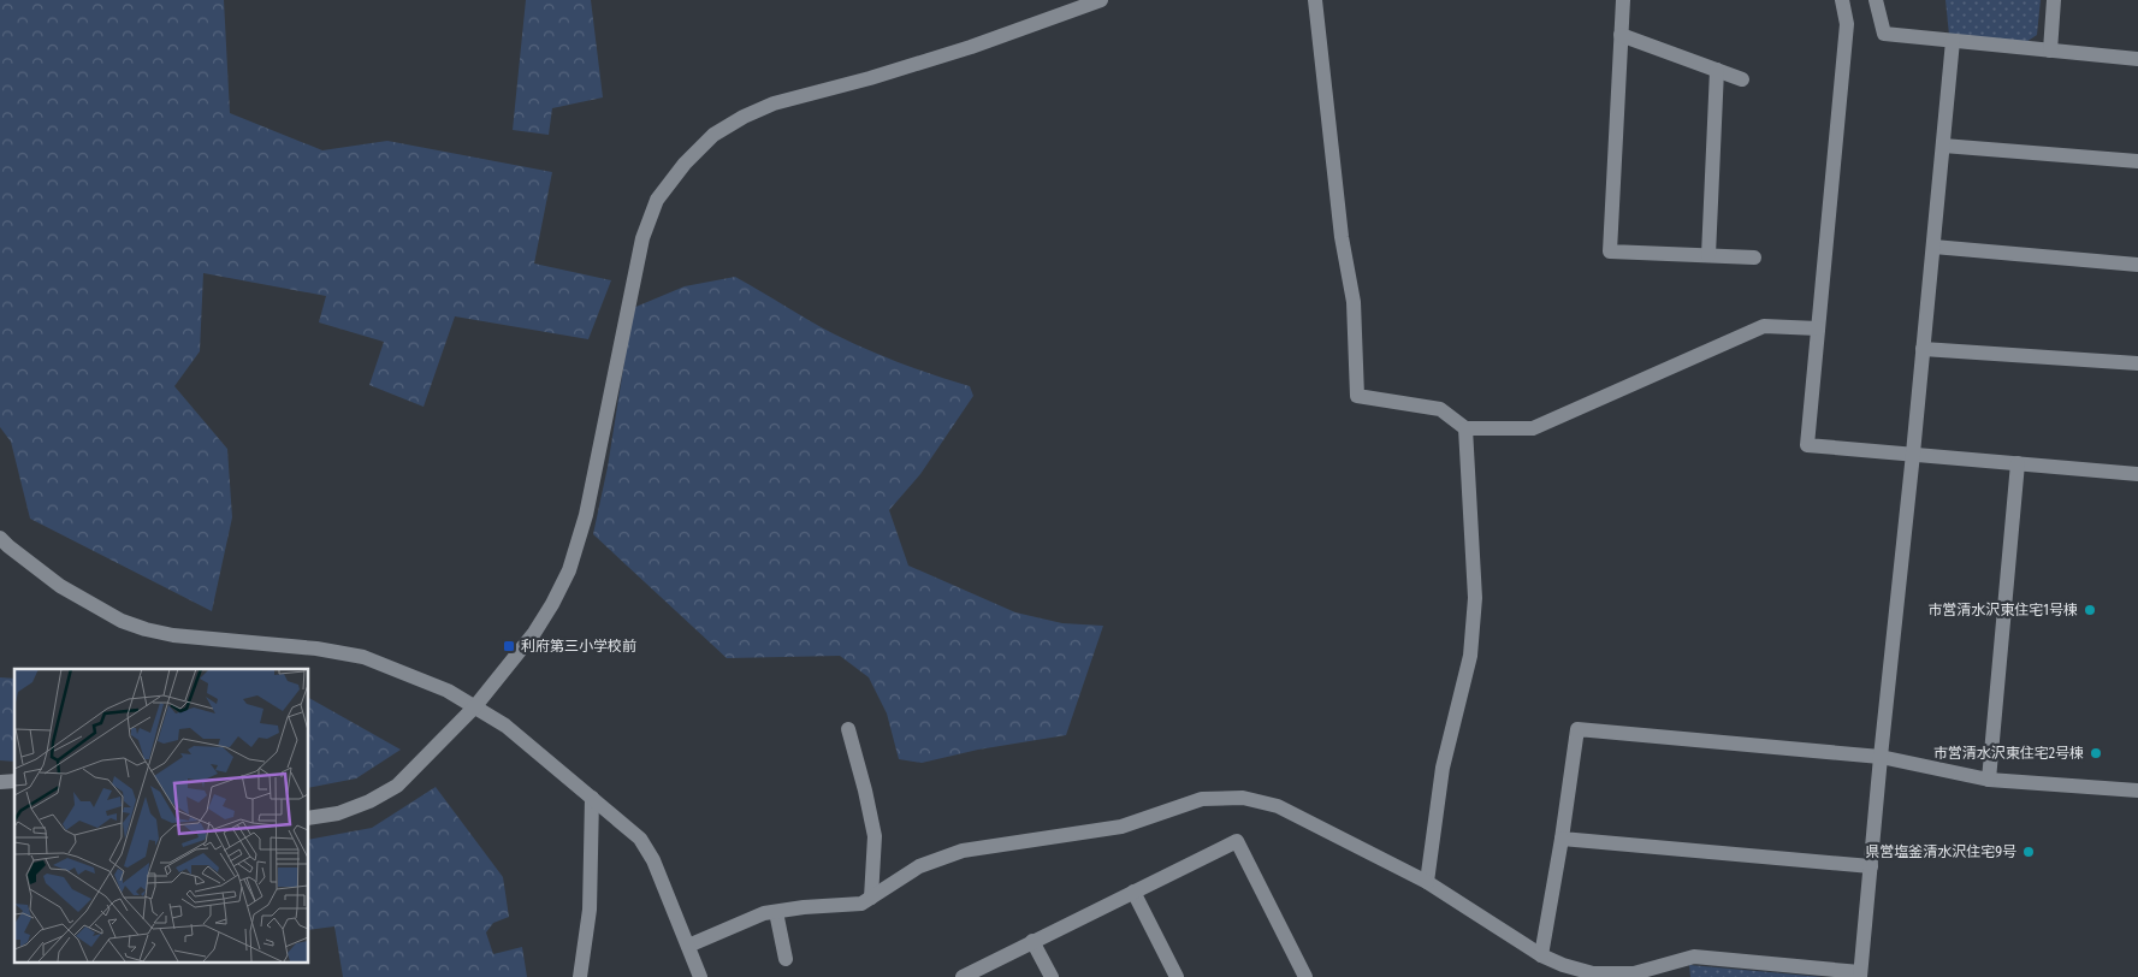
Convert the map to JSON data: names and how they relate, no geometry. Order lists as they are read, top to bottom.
{
  "places": {
    "other": ["市営清水沢東住宅1号棟", "市営清水沢東住宅2号棟", "県営塩釜清水沢住宅9号"],
    "transit": ["利府第三小学校前"]
  }
}
